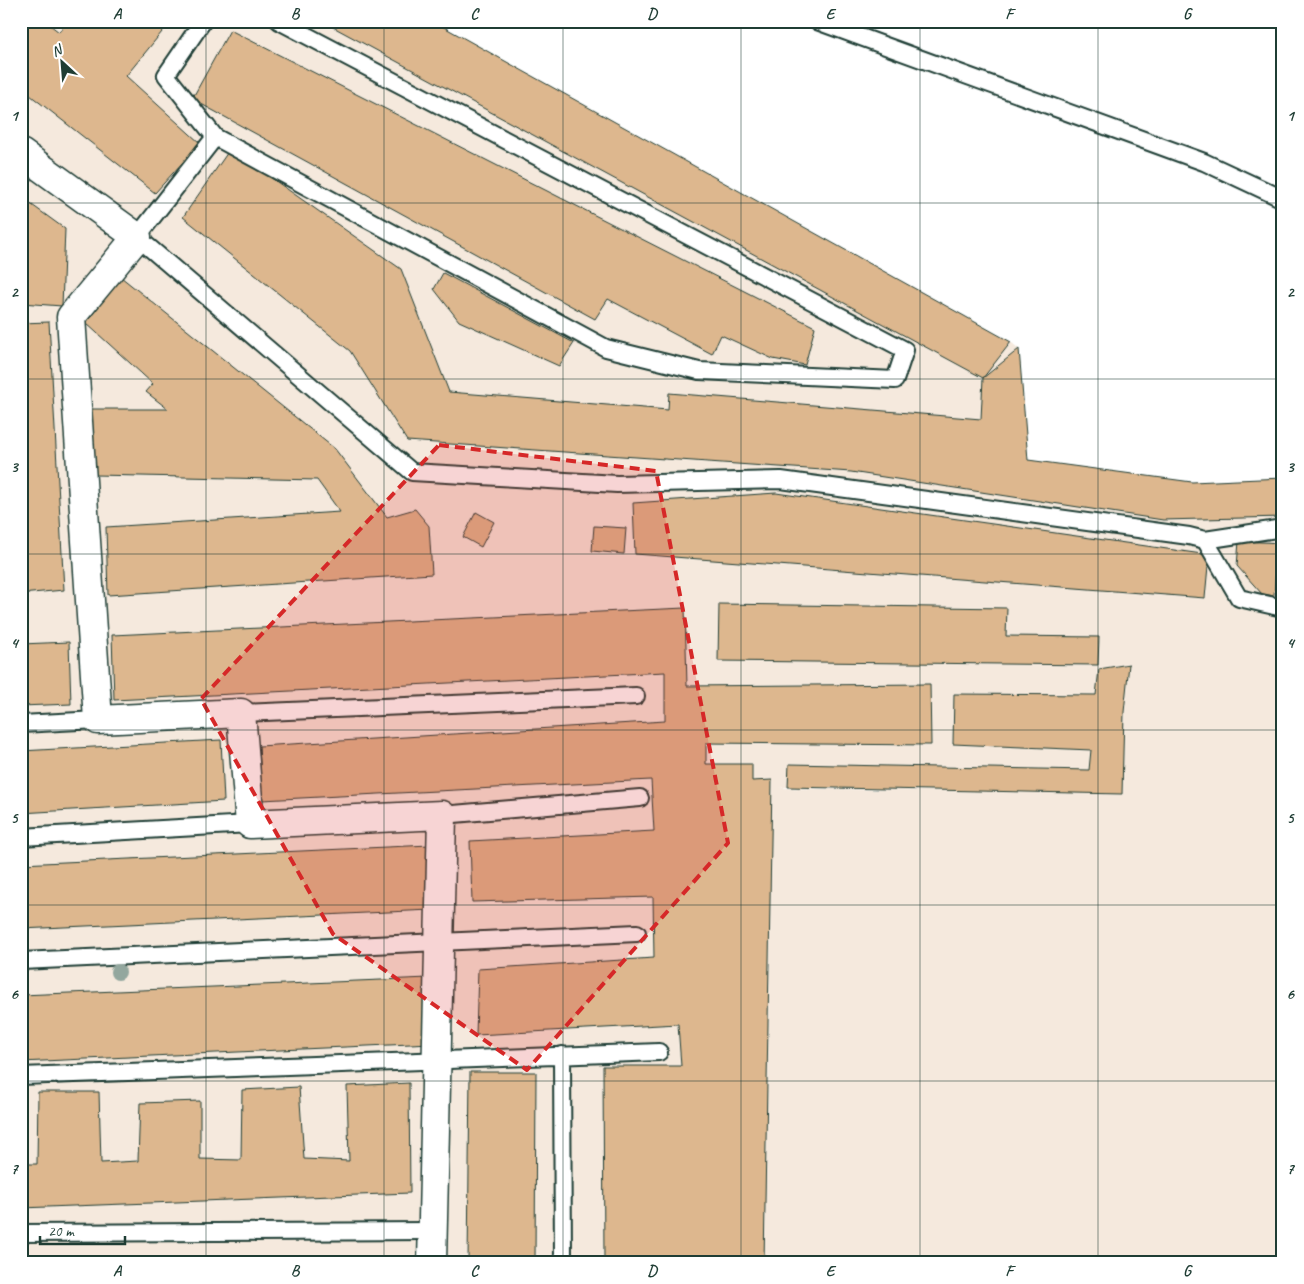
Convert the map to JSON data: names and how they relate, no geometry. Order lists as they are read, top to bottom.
{
  "scale_bar": "20 m",
  "north": "top left",
  "grid": {
    "columns": [
      "A",
      "B",
      "C",
      "D",
      "E",
      "F",
      "G"
    ],
    "rows": [
      "1",
      "2",
      "3",
      "4",
      "5",
      "6",
      "7"
    ]
  }
}
